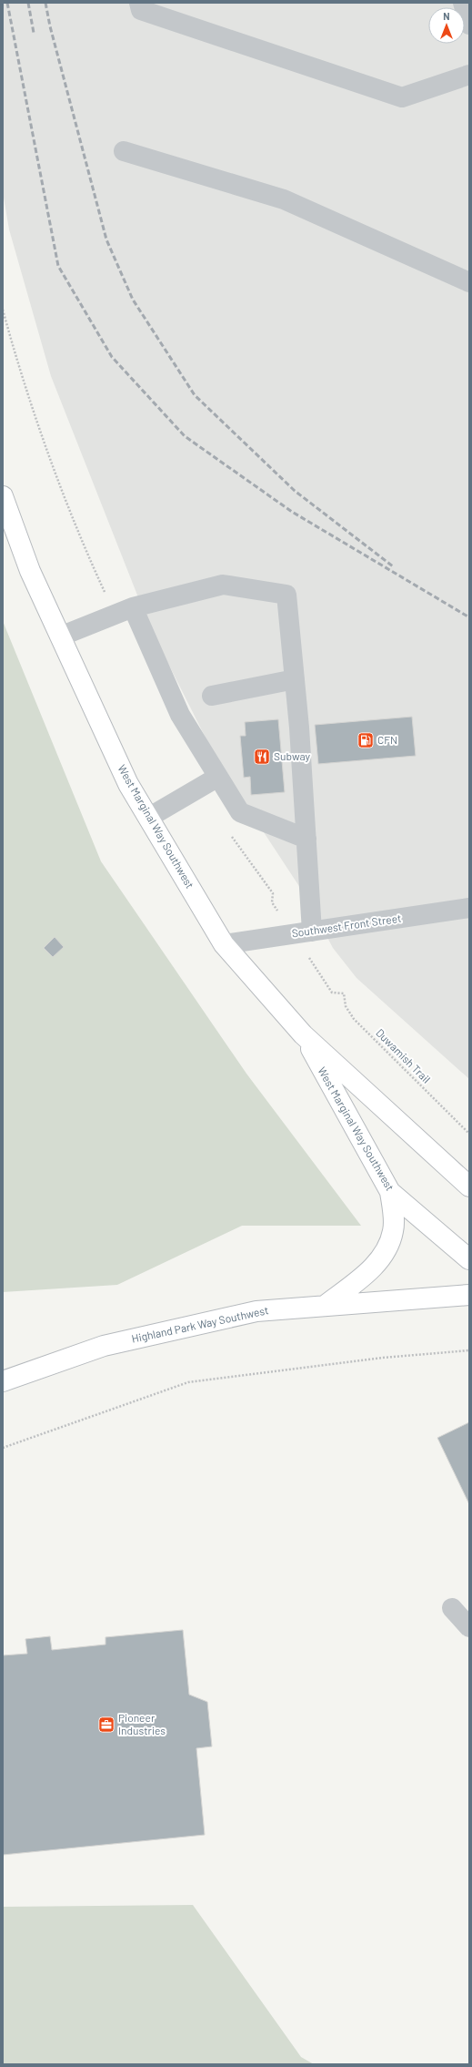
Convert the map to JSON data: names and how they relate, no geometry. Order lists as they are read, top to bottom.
{
  "streets": {
    "main road": ["West Marginal Way Southwest", "Highland Park Way Southwest"],
    "lane": ["Southwest Front Street"],
    "path": ["Duwamish Trail"]
  },
  "crossings": [
    ["West Marginal Way Southwest", "Southwest Front Street"]
  ],
  "places": {
    "fuel station": ["CFN"],
    "restaurant": ["Subway"],
    "office": ["Pioneer Industries"]
  },
  "north": "top"
}
